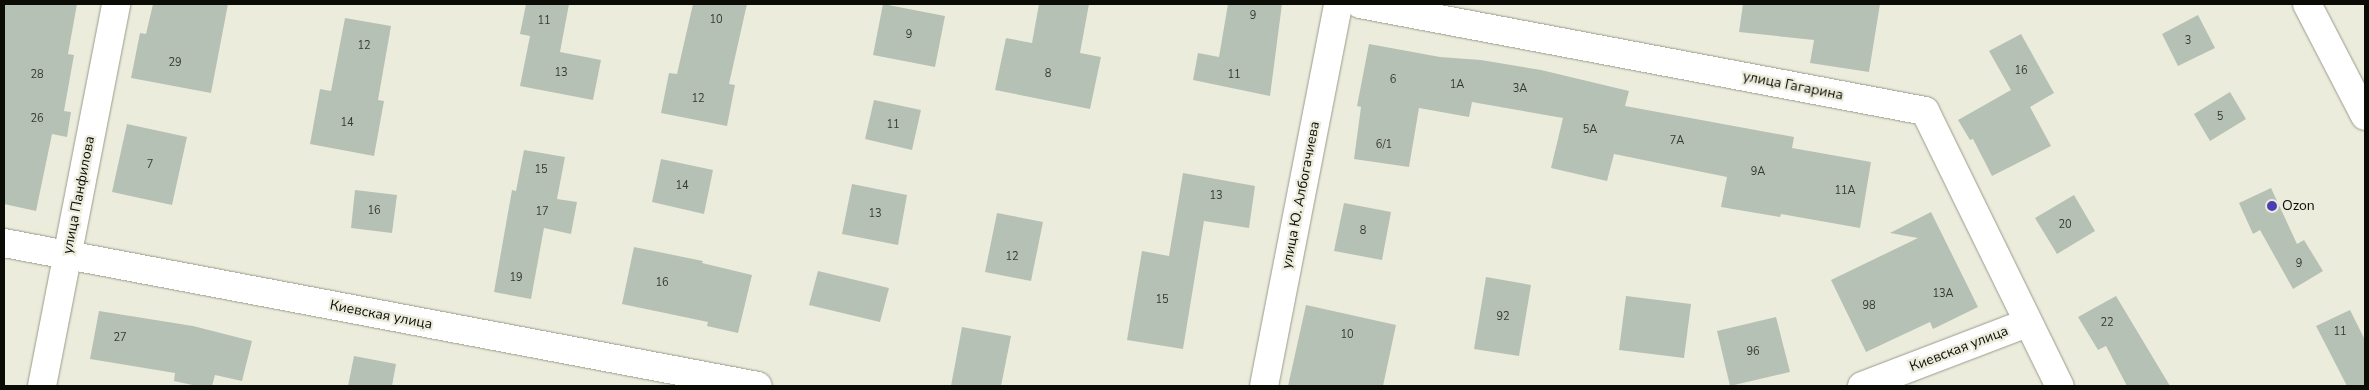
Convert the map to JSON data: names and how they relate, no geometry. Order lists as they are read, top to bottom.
{
  "streets": {
    "street": [
      "улица Гагарина",
      "улица Панфилова",
      "улица Ю. Албогачиева",
      "Киевская улица"
    ]
  },
  "crossings": [
    ["улица Гагарина", "Киевская улица"],
    ["улица Панфилова", "Киевская улица"]
  ],
  "places": ["Ozon"],
  "house_numbers": [
    "9",
    "10",
    "11",
    "9",
    "3",
    "12",
    "29",
    "16",
    "13",
    "8",
    "28",
    "11",
    "6",
    "1А",
    "3А",
    "12",
    "5",
    "26",
    "14",
    "11",
    "5А",
    "7А",
    "6/1",
    "7",
    "15",
    "9А",
    "14",
    "11А",
    "13",
    "16",
    "17",
    "13",
    "20",
    "8",
    "12",
    "9",
    "19",
    "16",
    "13А",
    "15",
    "98",
    "92",
    "22",
    "11",
    "10",
    "27",
    "96"
  ]
}
